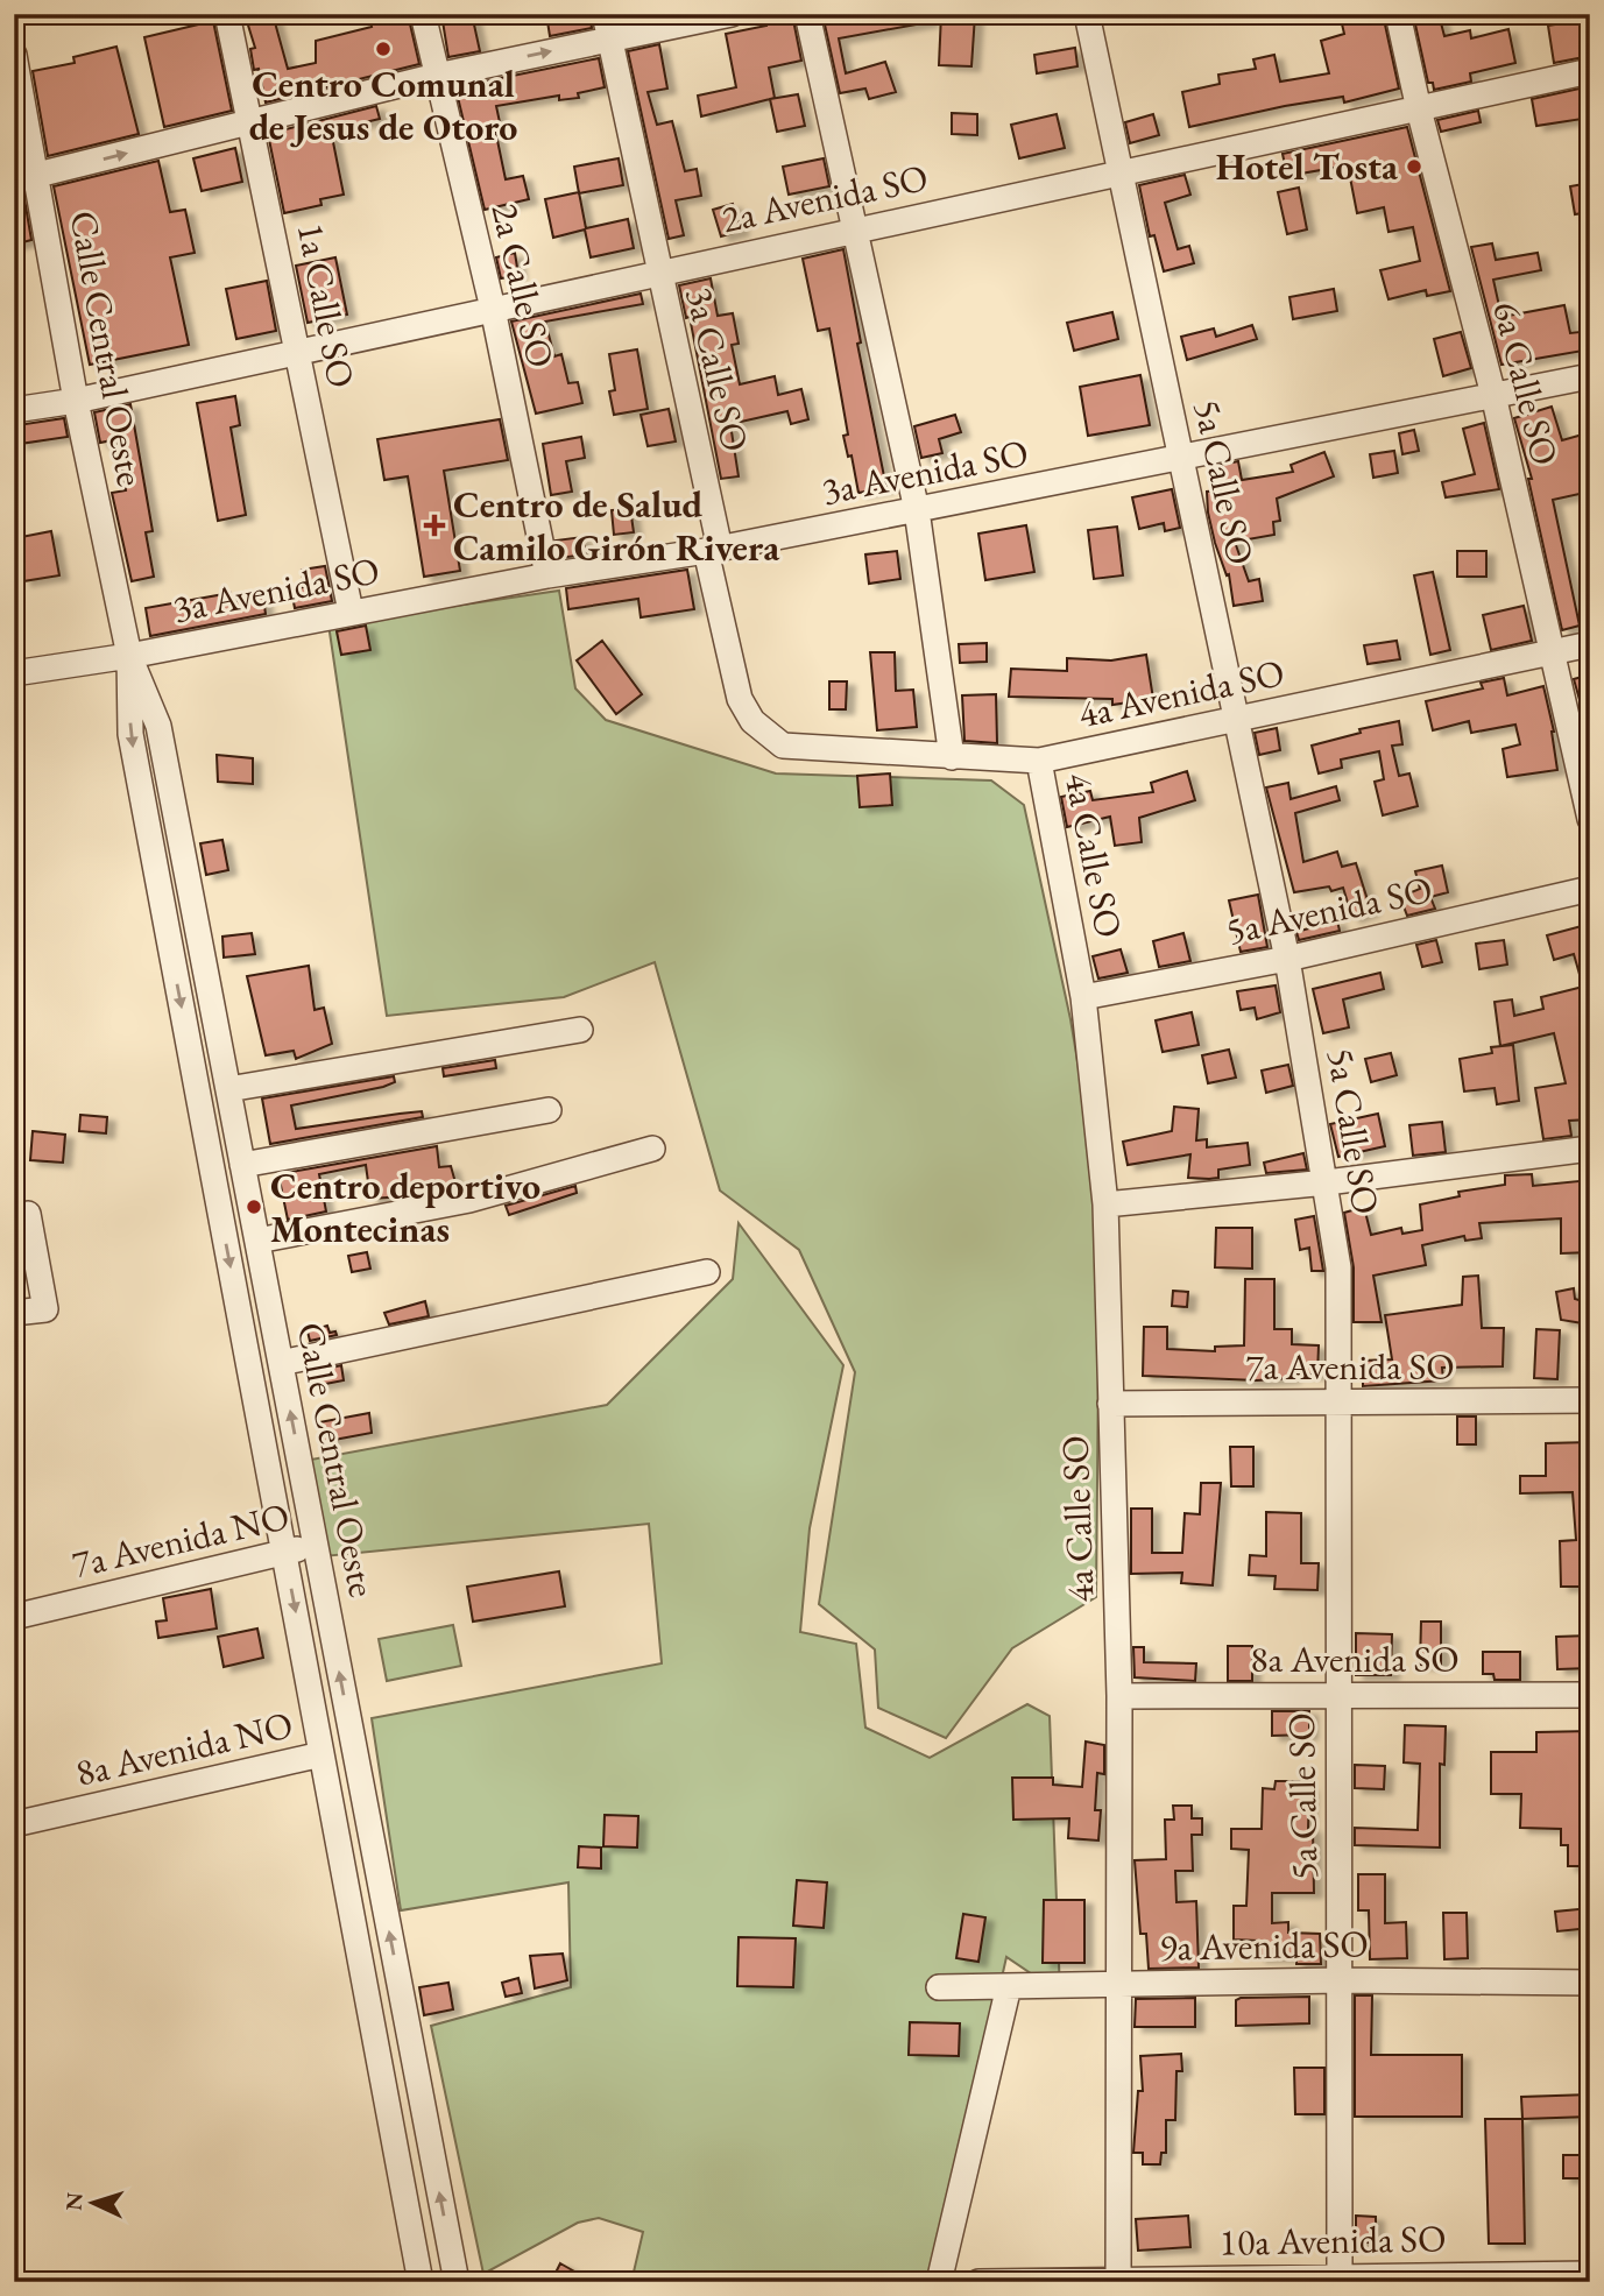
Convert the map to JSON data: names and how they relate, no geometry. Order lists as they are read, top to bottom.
{
  "streets": {
    "street": [
      "2a Avenida SO",
      "2a Calle SO",
      "1a Calle SO",
      "Calle Central Oeste",
      "3a Calle SO",
      "6a Calle SO",
      "3a Avenida SO",
      "5a Calle SO",
      "4a Avenida SO",
      "4a Calle SO",
      "5a Avenida SO",
      "7a Avenida SO",
      "7a Avenida NO",
      "8a Avenida SO",
      "8a Avenida NO",
      "9a Avenida SO",
      "10a Avenida SO"
    ]
  },
  "crossings": [
    ["2a Avenida SO", "2a Calle SO"],
    ["2a Avenida SO", "1a Calle SO"],
    ["2a Avenida SO", "Calle Central Oeste"],
    ["2a Avenida SO", "3a Calle SO"],
    ["2a Avenida SO", "6a Calle SO"],
    ["2a Avenida SO", "5a Calle SO"],
    ["2a Calle SO", "3a Avenida SO"],
    ["1a Calle SO", "3a Avenida SO"],
    ["Calle Central Oeste", "3a Avenida SO"],
    ["Calle Central Oeste", "7a Avenida NO"],
    ["Calle Central Oeste", "8a Avenida NO"],
    ["3a Calle SO", "3a Avenida SO"],
    ["3a Calle SO", "4a Avenida SO"],
    ["6a Calle SO", "3a Avenida SO"],
    ["6a Calle SO", "4a Avenida SO"],
    ["3a Avenida SO", "5a Calle SO"],
    ["5a Calle SO", "4a Avenida SO"],
    ["5a Calle SO", "5a Avenida SO"],
    ["5a Calle SO", "7a Avenida SO"],
    ["5a Calle SO", "8a Avenida SO"],
    ["5a Calle SO", "9a Avenida SO"],
    ["5a Calle SO", "10a Avenida SO"],
    ["4a Avenida SO", "4a Calle SO"],
    ["4a Calle SO", "5a Avenida SO"],
    ["4a Calle SO", "7a Avenida SO"],
    ["4a Calle SO", "8a Avenida SO"],
    ["4a Calle SO", "9a Avenida SO"],
    ["4a Calle SO", "10a Avenida SO"]
  ],
  "places": {
    "other": ["Centro Comunal de Jesus de Otoro", "Hotel Tosta", "Centro deportivo Montecinas"],
    "health": ["Centro de Salud Camilo Girón Rivera"]
  },
  "north": "left"
}
